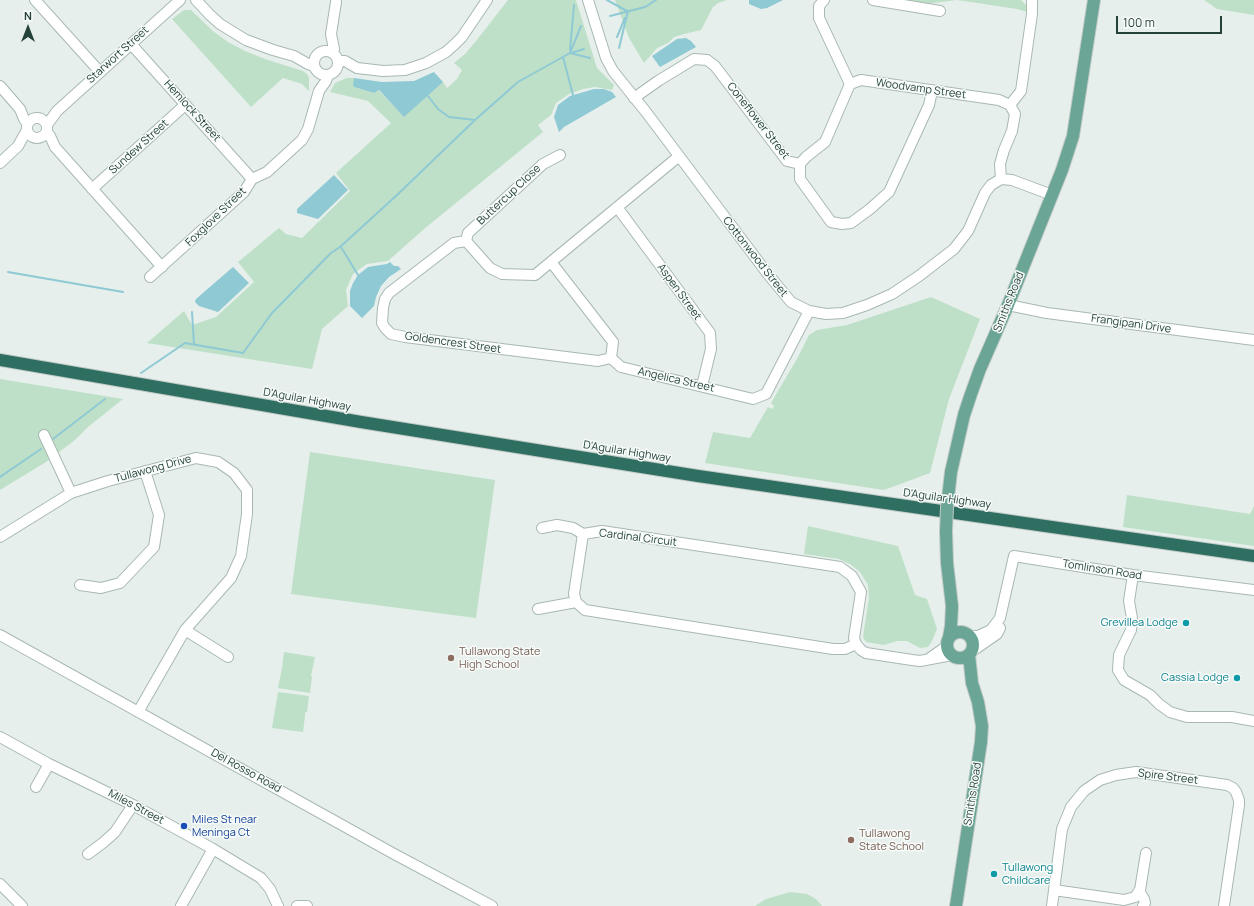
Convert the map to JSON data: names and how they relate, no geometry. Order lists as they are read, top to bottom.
{
  "streets": {
    "highway": ["D'Aguilar Highway"],
    "main road": ["Smiths Road"],
    "street": [
      "Starwort Street",
      "Woodvamp Street",
      "Hemlock Street",
      "Coneflower Street",
      "Sundew Street",
      "Buttercup Close",
      "Foxglove Street",
      "Cottonwood Street",
      "Aspen Street",
      "Frangipani Drive",
      "Goldencrest Street",
      "Angelica Street",
      "Tullawong Drive",
      "Cardinal Circuit",
      "Tomlinson Road",
      "Del Rosso Road",
      "Spire Street",
      "Miles Street"
    ]
  },
  "crossings": [
    ["Starwort Street", "Hemlock Street"],
    ["Woodvamp Street", "Coneflower Street"],
    ["Hemlock Street", "Sundew Street"],
    ["Hemlock Street", "Foxglove Street"],
    ["Coneflower Street", "Cottonwood Street"],
    ["Buttercup Close", "Goldencrest Street"],
    ["Cottonwood Street", "Angelica Street"],
    ["Aspen Street", "Angelica Street"],
    ["Smiths Road", "Frangipani Drive"],
    ["Smiths Road", "Tomlinson Road"],
    ["Goldencrest Street", "Angelica Street"],
    ["Tullawong Drive", "Del Rosso Road"]
  ],
  "places": [
    "Grevillea Lodge",
    "Tullawong State High School",
    "Cassia Lodge",
    "Miles St near Meninga Ct",
    "Tullawong State School",
    "Tullawong Childcare"
  ],
  "scale_bar": "100 m",
  "north": "top"
}
